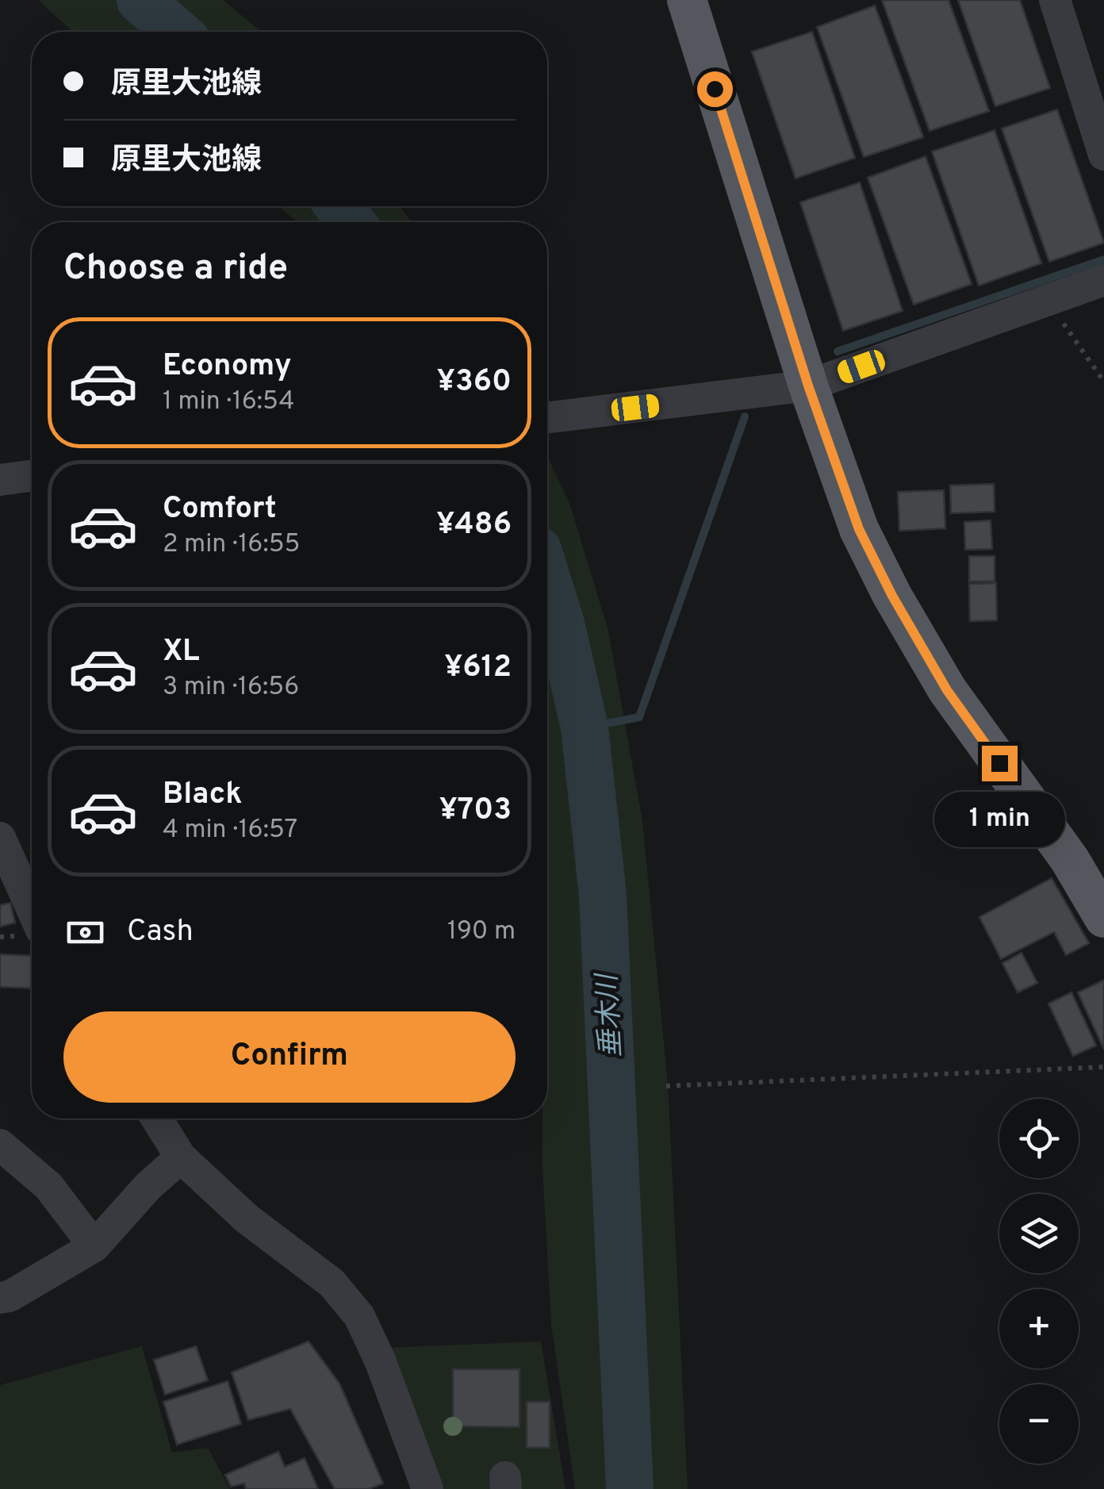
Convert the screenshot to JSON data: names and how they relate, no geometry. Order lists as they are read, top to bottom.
{
  "water": ["垂木川"],
  "page": {
    "banner": ["原里大池線", "原里大池線"],
    "heading": "Choose a ride",
    "list": [
      {
        "name": "Economy",
        "note": "1 min · 16:54",
        "value": "¥360"
      },
      {
        "name": "Comfort",
        "note": "2 min · 16:55",
        "value": "¥486"
      },
      {
        "name": "XL",
        "note": "3 min · 16:56",
        "value": "¥612"
      },
      {
        "name": "Black",
        "note": "4 min · 16:57",
        "value": "¥703"
      }
    ],
    "bubble": "1 min",
    "pay": ["Cash", "190 m"],
    "buttons": "Confirm",
    "map_buttons": ["+", "−"]
  }
}
